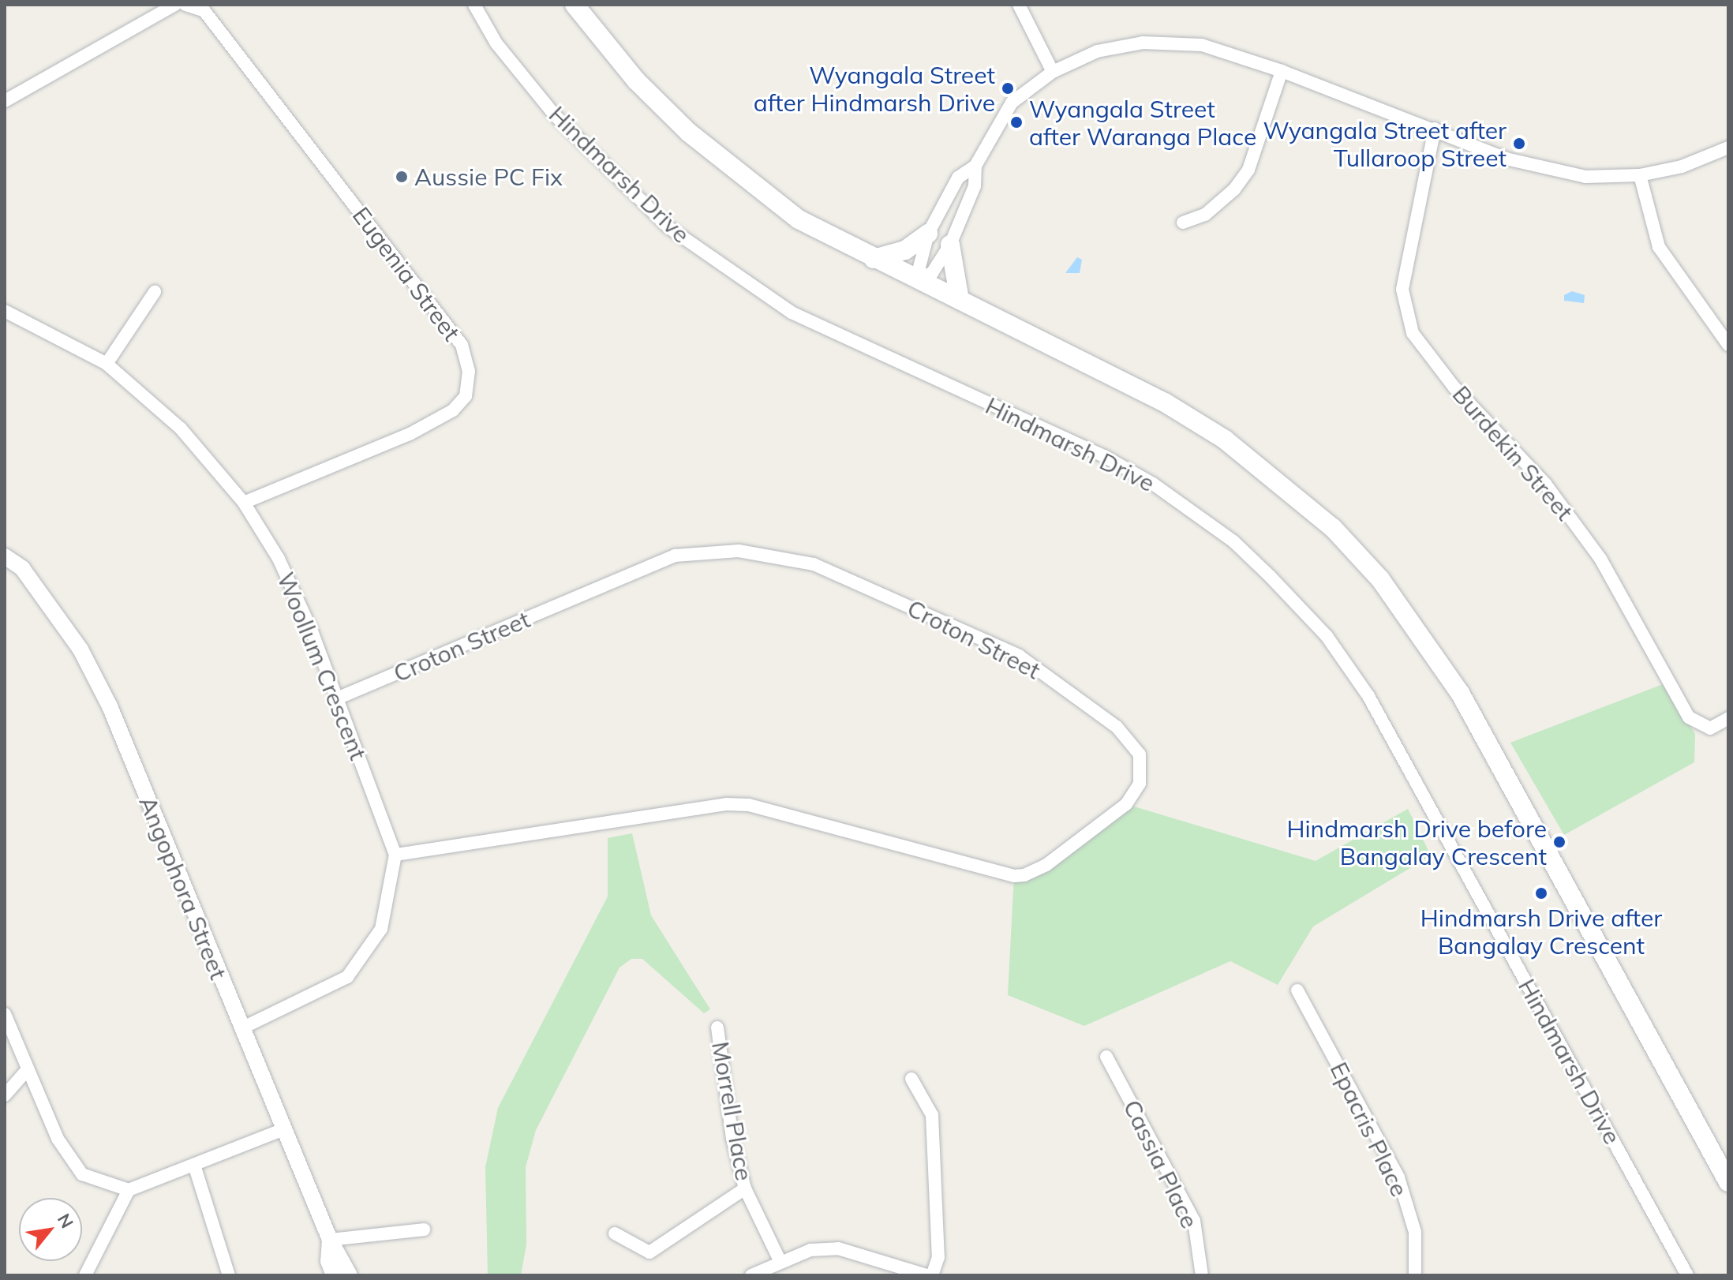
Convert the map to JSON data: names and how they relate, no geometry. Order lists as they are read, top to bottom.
{
  "streets": {
    "street": [
      "Hindmarsh Drive",
      "Eugenia Street",
      "Burdekin Street",
      "Croton Street",
      "Woollum Crescent",
      "Angophora Street",
      "Morrell Place",
      "Epacris Place",
      "Cassia Place"
    ]
  },
  "crossings": [
    ["Eugenia Street", "Woollum Crescent"],
    ["Croton Street", "Woollum Crescent"]
  ],
  "places": [
    "Wyangala Street after Hindmarsh Drive",
    "Wyangala Street after Waranga Place",
    "Wyangala Street after Tullaroop Street",
    "Aussie PC Fix",
    "Hindmarsh Drive before Bangalay Crescent",
    "Hindmarsh Drive after Bangalay Crescent"
  ],
  "north": "top right"
}
